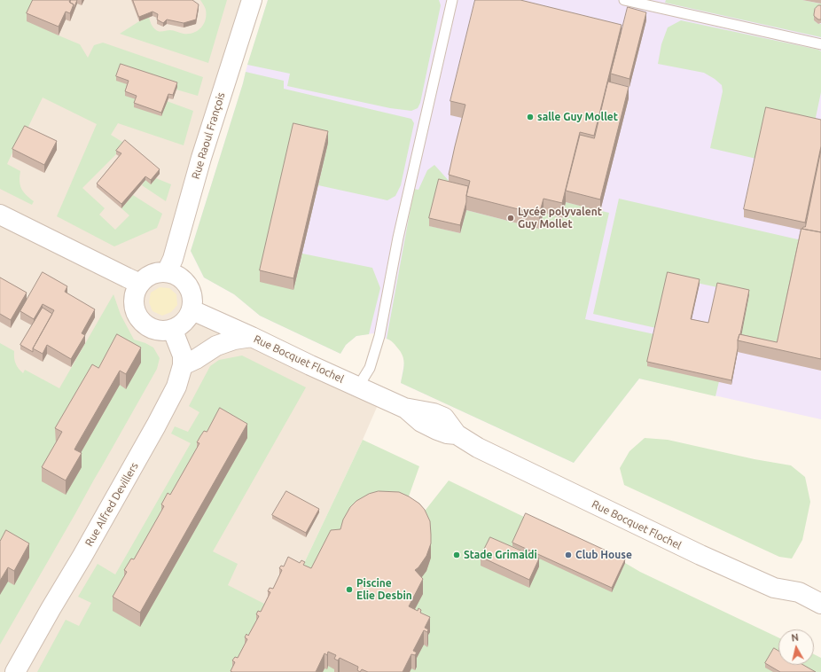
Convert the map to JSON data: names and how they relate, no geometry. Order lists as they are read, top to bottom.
{
  "streets": {
    "street": ["Rue Raoul François", "Rue Bocquet Flochel", "Rue Alfred Devillers"]
  },
  "crossings": [
    ["Rue Raoul François", "Rue Bocquet Flochel"],
    ["Rue Raoul François", "Rue Alfred Devillers"],
    ["Rue Bocquet Flochel", "Rue Alfred Devillers"]
  ],
  "places": [
    "salle Guy Mollet",
    "Lycée polyvalent Guy Mollet",
    "Stade Grimaldi",
    "Club House",
    "Piscine Elie Desbin"
  ],
  "north": "top"
}
